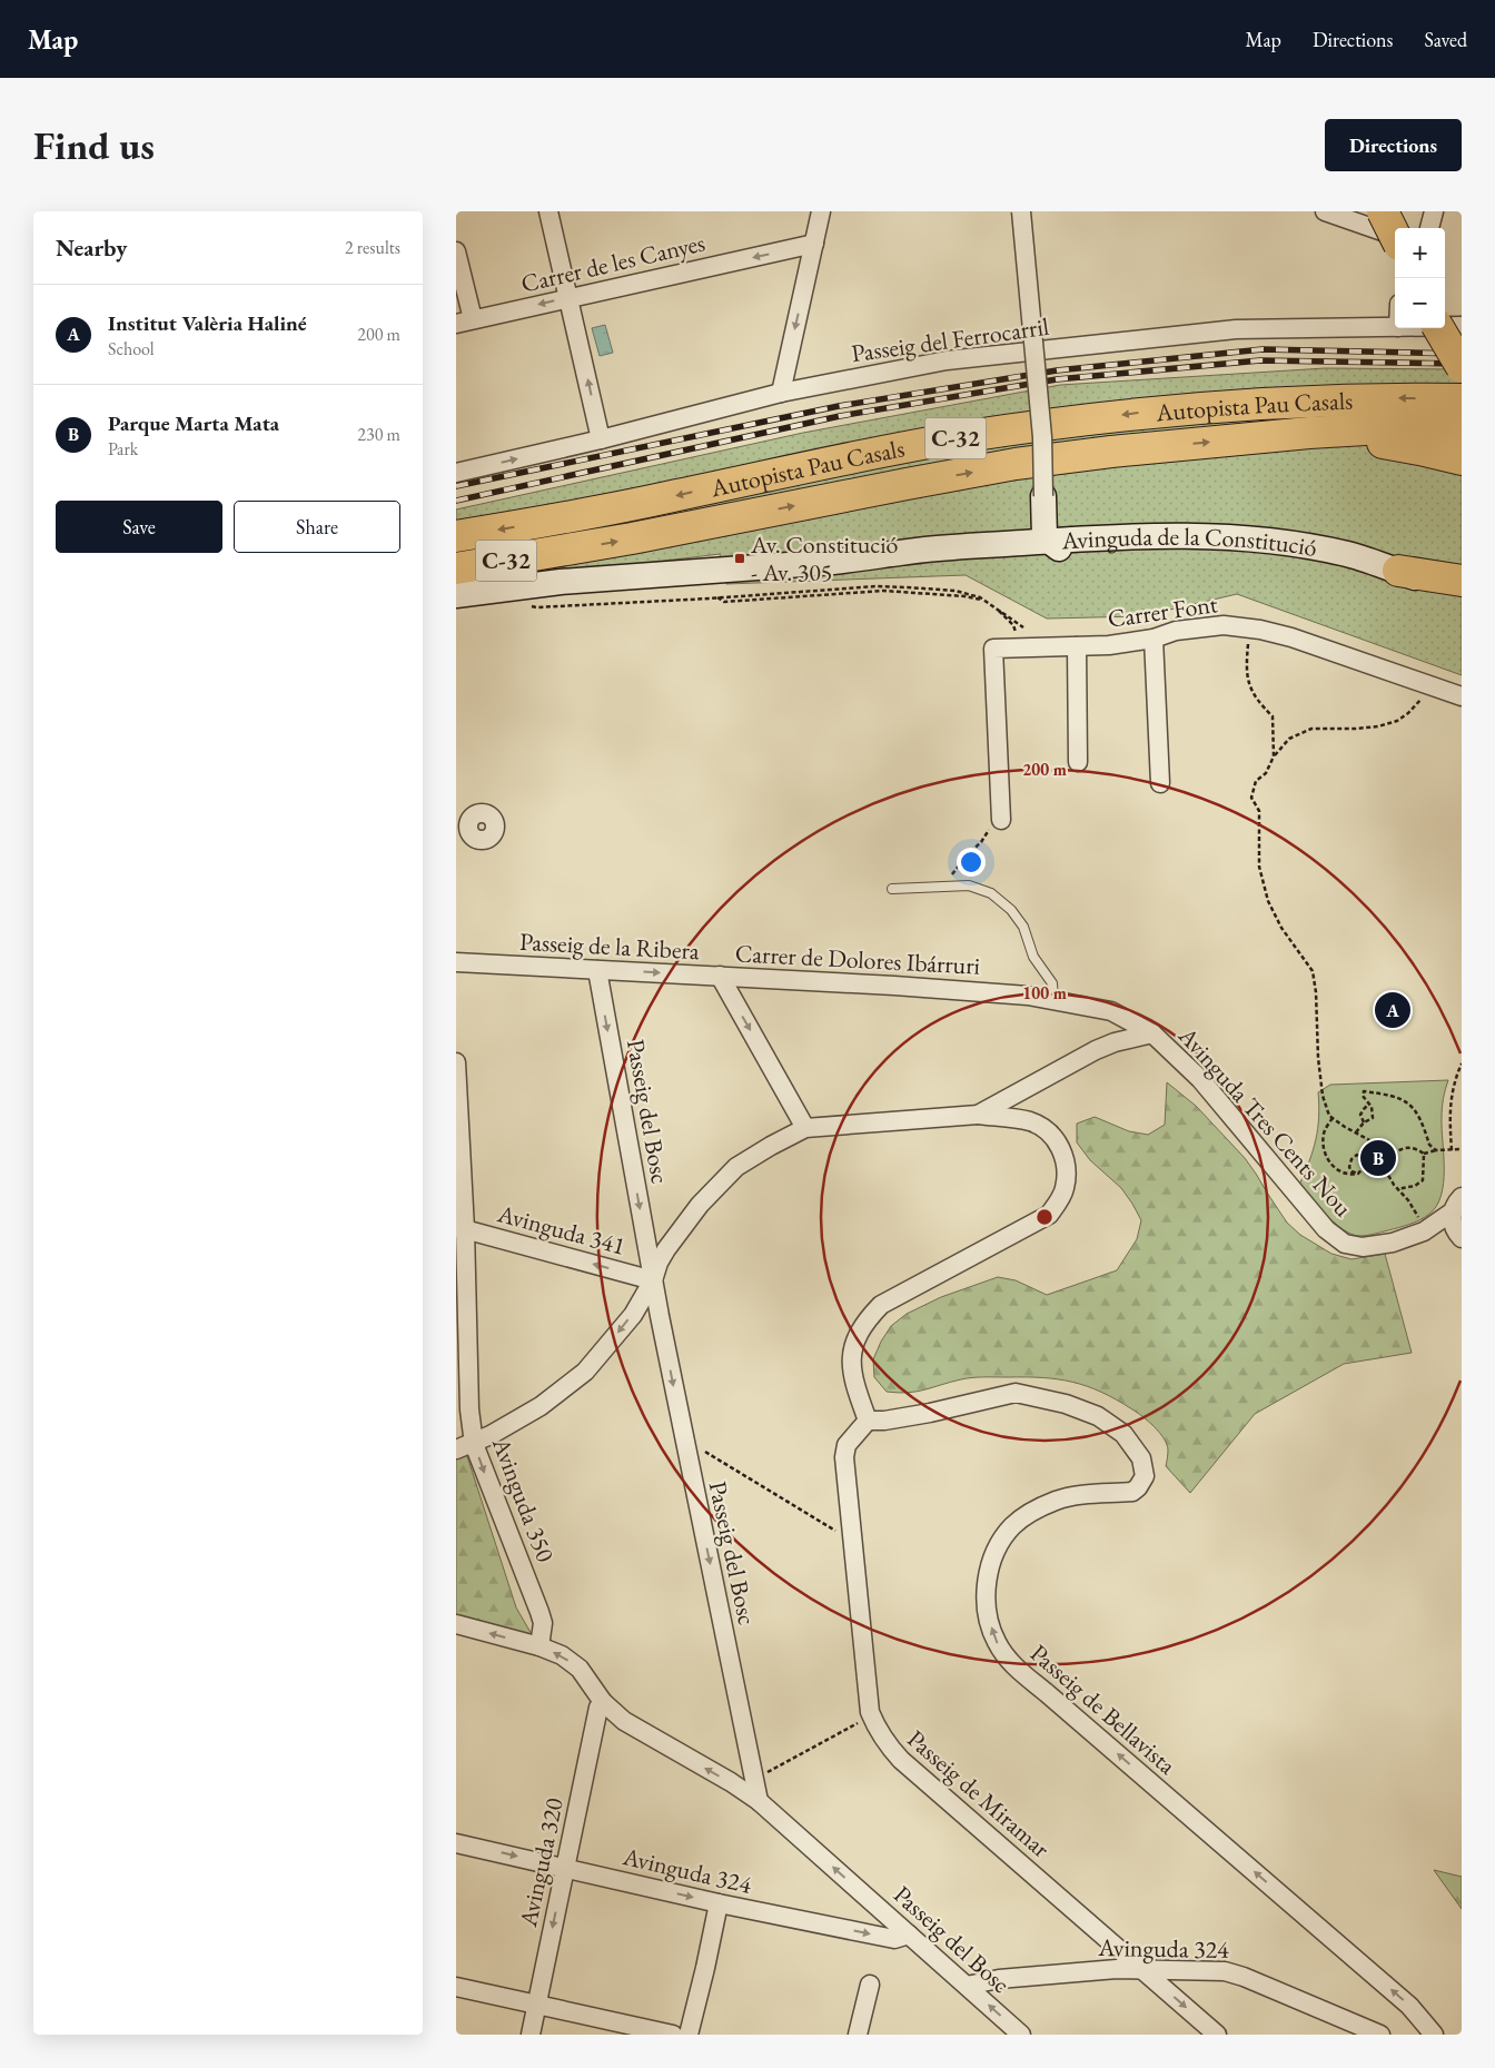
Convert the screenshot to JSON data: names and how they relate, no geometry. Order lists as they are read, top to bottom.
{
  "streets": {
    "highway": ["Autopista Pau Casals", "C-32"],
    "street": [
      "Carrer de les Canyes",
      "Passeig del Ferrocarril",
      "Avinguda de la Constitució",
      "Carrer Font",
      "Passeig de la Ribera",
      "Carrer de Dolores Ibárruri",
      "Passeig del Bosc",
      "Avinguda Tres Cents Nou",
      "Avinguda 341",
      "Avinguda 350",
      "Passeig de Bellavista",
      "Passeig de Miramar",
      "Avinguda 320",
      "Avinguda 324"
    ]
  },
  "crossings": [
    ["Passeig de la Ribera", "Carrer de Dolores Ibárruri"],
    ["Passeig de la Ribera", "Passeig del Bosc"],
    ["Passeig de la Ribera", "Avinguda Tres Cents Nou"],
    ["Carrer de Dolores Ibárruri", "Avinguda Tres Cents Nou"],
    ["Passeig del Bosc", "Avinguda Tres Cents Nou"],
    ["Passeig del Bosc", "Avinguda 341"],
    ["Passeig del Bosc", "Avinguda 324"],
    ["Avinguda Tres Cents Nou", "Avinguda 341"],
    ["Avinguda Tres Cents Nou", "Avinguda 350"],
    ["Avinguda 341", "Avinguda 350"],
    ["Passeig de Bellavista", "Passeig de Miramar"],
    ["Passeig de Miramar", "Avinguda 324"],
    ["Avinguda 320", "Avinguda 324"]
  ],
  "one_way": [
    "Carrer de les Canyes",
    "Passeig de la Ribera",
    "Avinguda 341",
    "Avinguda 350"
  ],
  "places": {
    "transit": ["Av. Constitució - Av. 305"]
  },
  "page": {
    "header": "Map",
    "nav": ["Map", "Directions", "Saved"],
    "buttons": [
      "Directions",
      ["Save", "Share"]
    ],
    "title": "Find us",
    "heading": ["Nearby", "2 results"],
    "map_buttons": ["+", "−"],
    "list": [
      {
        "mark": "A",
        "name": "Institut Valèria Haliné",
        "note": "School",
        "value": "200 m"
      },
      {
        "mark": "B",
        "name": "Parque Marta Mata",
        "note": "Park",
        "value": "230 m"
      }
    ],
    "pins": ["A", "B"]
  },
  "rings": ["200 m", "100 m"]
}
